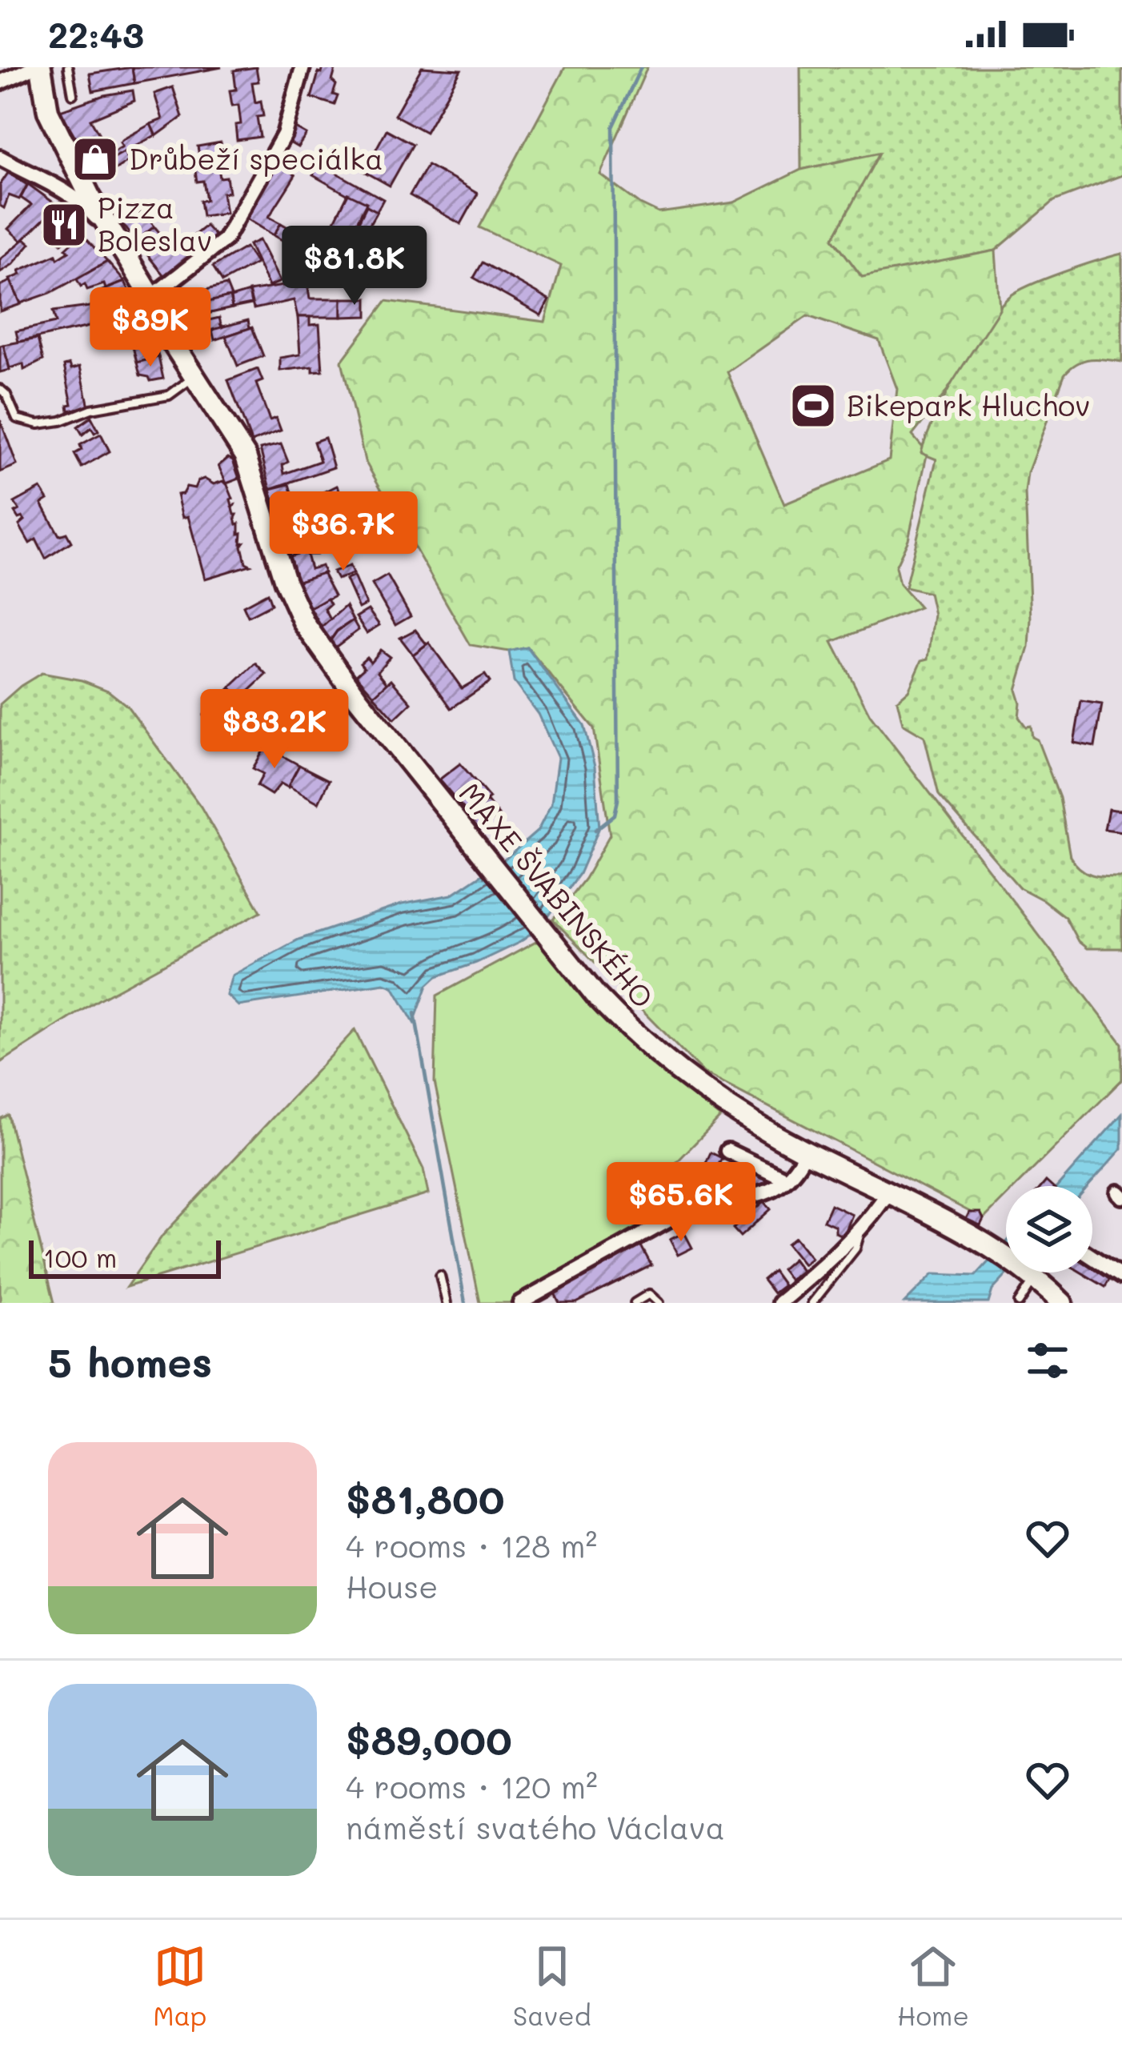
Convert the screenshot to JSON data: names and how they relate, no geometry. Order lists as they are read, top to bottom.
{
  "streets": {
    "main road": ["MAXE ŠVABINSKÉHO"]
  },
  "places": {
    "shop": ["Drůbeží speciálka"],
    "restaurant": ["Pizza Boleslav"],
    "sports": ["Bikepark Hluchov"]
  },
  "scale_bar": "100 m",
  "page": {
    "status": "22:43",
    "price": [
      "$81.8K",
      "$89K",
      "$36.7K",
      "$83.2K",
      "$65.6K"
    ],
    "scale": "100 m",
    "heading": "5 homes",
    "list": [
      {
        "name": "$81,800",
        "note": "4 rooms · 128 m² · House"
      },
      {
        "name": "$89,000",
        "note": "4 rooms · 120 m² · náměstí svatého Václava"
      }
    ],
    "tabs": ["Map", "Saved", "Home"]
  }
}
